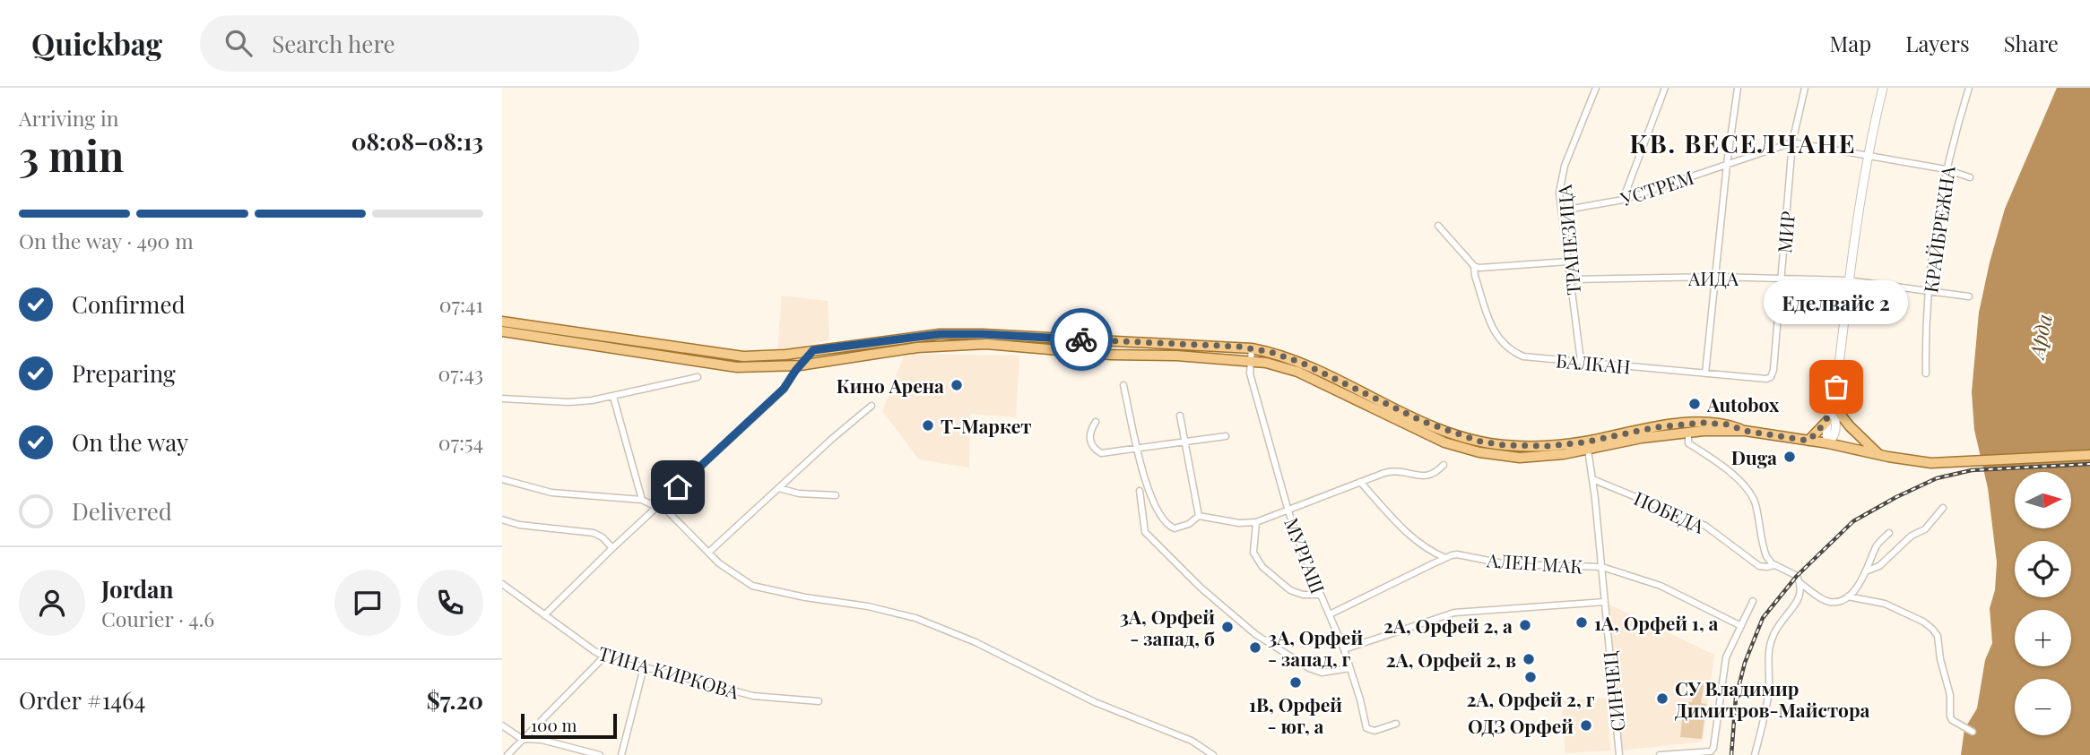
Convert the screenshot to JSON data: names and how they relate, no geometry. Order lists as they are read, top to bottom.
{
  "streets": {
    "street": [
      "УСТРЕМ",
      "КРАЙБРЕЖНА",
      "МИР",
      "ТРАПЕЗИЦА",
      "АИДА",
      "БАЛКАН",
      "ПОБЕДА",
      "МУРГАШ",
      "АЛЕН МАК",
      "ТИНА КИРКОВА",
      "СИНЧЕЦ"
    ]
  },
  "crossings": [
    ["УСТРЕМ", "КРАЙБРЕЖНА"],
    ["УСТРЕМ", "МИР"],
    ["УСТРЕМ", "ТРАПЕЗИЦА"],
    ["КРАЙБРЕЖНА", "АИДА"],
    ["МИР", "АИДА"],
    ["МИР", "БАЛКАН"],
    ["ТРАПЕЗИЦА", "АИДА"],
    ["ТРАПЕЗИЦА", "БАЛКАН"],
    ["ПОБЕДА", "СИНЧЕЦ"],
    ["МУРГАШ", "АЛЕН МАК"],
    ["АЛЕН МАК", "СИНЧЕЦ"]
  ],
  "districts": ["КВ. ВЕСЕЛЧАНЕ"],
  "water": ["Арда"],
  "places": [
    "Кино Арена",
    "Еделвайс 2",
    "Autobox",
    "Т-Маркет",
    "Duga",
    "1А, Орфей 1, а",
    "2А, Орфей 2, а",
    "3А, Орфей - запад, б",
    "3А, Орфей - запад, г",
    "2А, Орфей 2, в",
    "2А, Орфей 2, г",
    "1В, Орфей - юг, а",
    "СУ Владимир Димитров-Майстора",
    "ОДЗ Орфей"
  ],
  "scale_bar": "100 m",
  "north": "right",
  "page": {
    "header": "Quickbag",
    "search": "Search here",
    "nav": ["Map", "Layers", "Share"],
    "heading": ["3 min", "Arriving in", "08:08–08:13"],
    "panel": [
      "Jordan",
      "Courier · 4.6",
      "Order #1464",
      "$7.20"
    ],
    "bar": "On the way · 490 m",
    "list": [
      ["Confirmed", "07:41"],
      ["Preparing", "07:43"],
      ["On the way", "07:54"],
      "Delivered"
    ],
    "bubble": "Еделвайс 2",
    "map_buttons": ["+", "−"],
    "scale": "100 m"
  }
}
